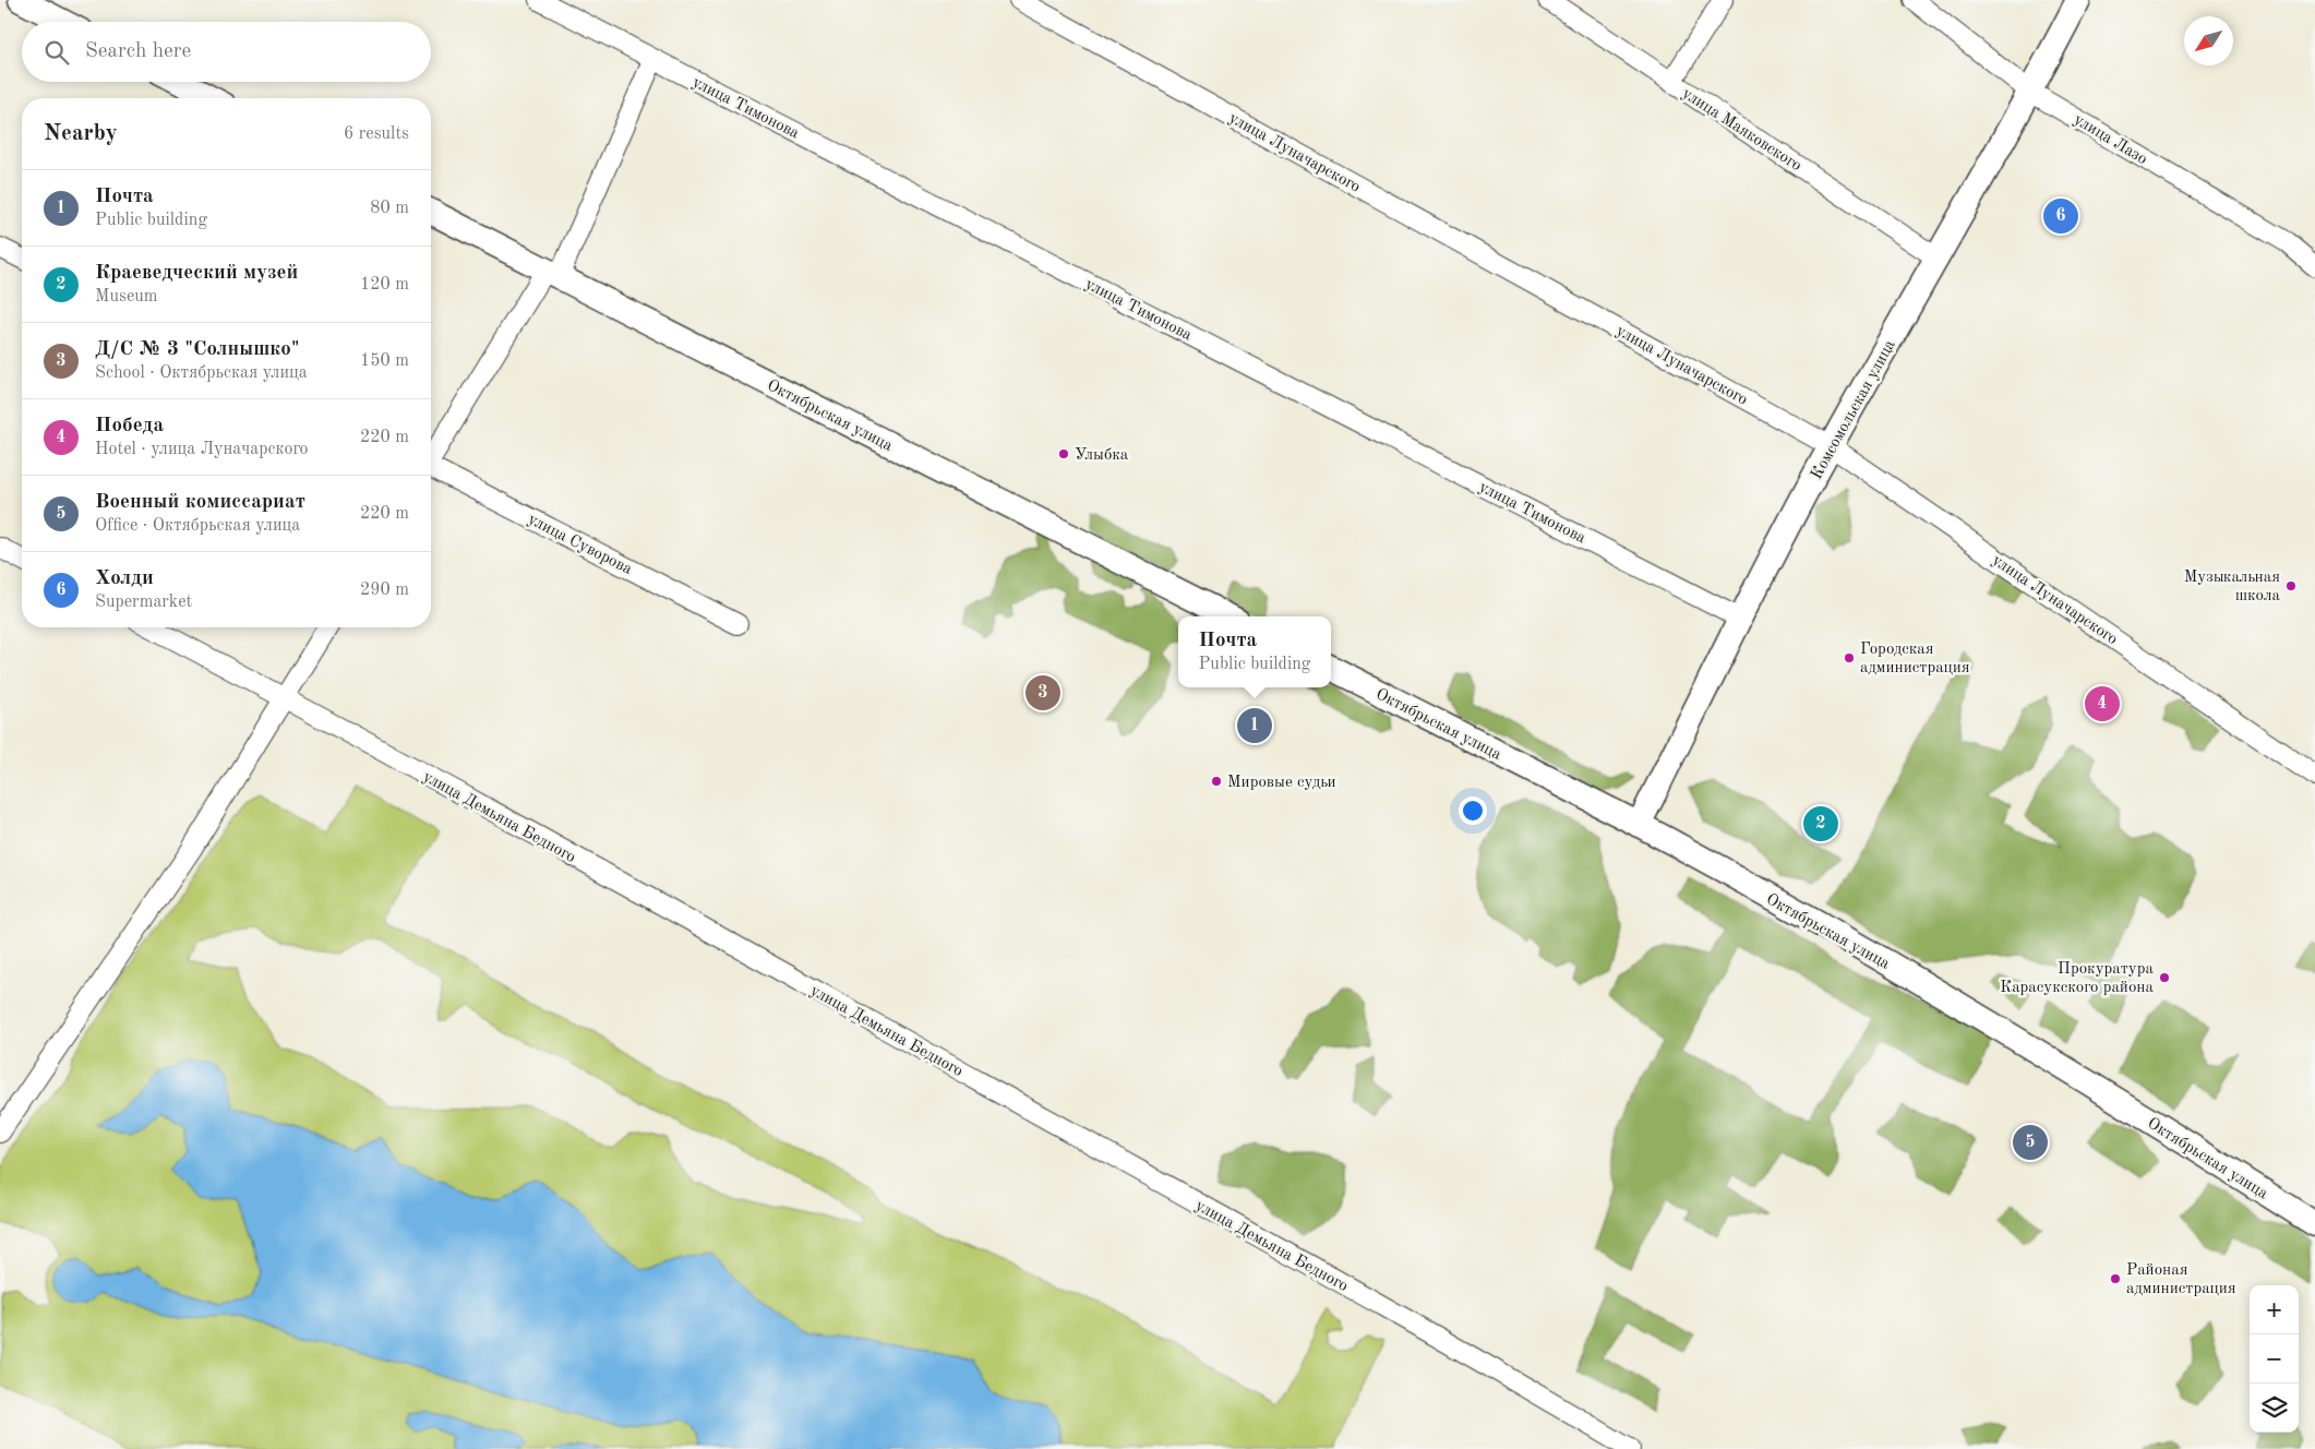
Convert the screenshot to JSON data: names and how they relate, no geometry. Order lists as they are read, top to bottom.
{
  "streets": {
    "street": [
      "улица Тимонова",
      "улица Маяковского",
      "улица Лазо",
      "улица Луначарского",
      "Комсомольская улица",
      "Октябрьская улица",
      "улица Суворова",
      "улица Демьяна Бедного"
    ]
  },
  "crossings": [
    ["улица Тимонова", "Комсомольская улица"],
    ["улица Маяковского", "Комсомольская улица"],
    ["улица Лазо", "Комсомольская улица"],
    ["улица Луначарского", "Комсомольская улица"],
    ["Комсомольская улица", "Октябрьская улица"]
  ],
  "places": [
    "Улыбка",
    "Музыкальная школа",
    "Городская администрация",
    "Мировые судьи",
    "Прокуратура Карасукского района",
    "Районая администрация"
  ],
  "north": "bottom left",
  "page": {
    "search": "Search here",
    "heading": ["Nearby", "6 results"],
    "list": [
      {
        "mark": "1",
        "name": "Почта",
        "note": "Public building",
        "value": "80 m"
      },
      {
        "mark": "2",
        "name": "Краеведческий музей",
        "note": "Museum",
        "value": "120 m"
      },
      {
        "mark": "3",
        "name": "Д/С № 3 \"Солнышко\"",
        "note": "School · Октябрьская улица",
        "value": "150 m"
      },
      {
        "mark": "4",
        "name": "Победа",
        "note": "Hotel · улица Луначарского",
        "value": "220 m"
      },
      {
        "mark": "5",
        "name": "Военный комиссариат",
        "note": "Office · Октябрьская улица",
        "value": "220 m"
      },
      {
        "mark": "6",
        "name": "Холди",
        "note": "Supermarket",
        "value": "290 m"
      }
    ],
    "pins": [
      "6",
      "3",
      "4",
      "1",
      "2",
      "5"
    ],
    "popup": ["Почта", "Public building"],
    "map_buttons": ["+", "−"]
  }
}
